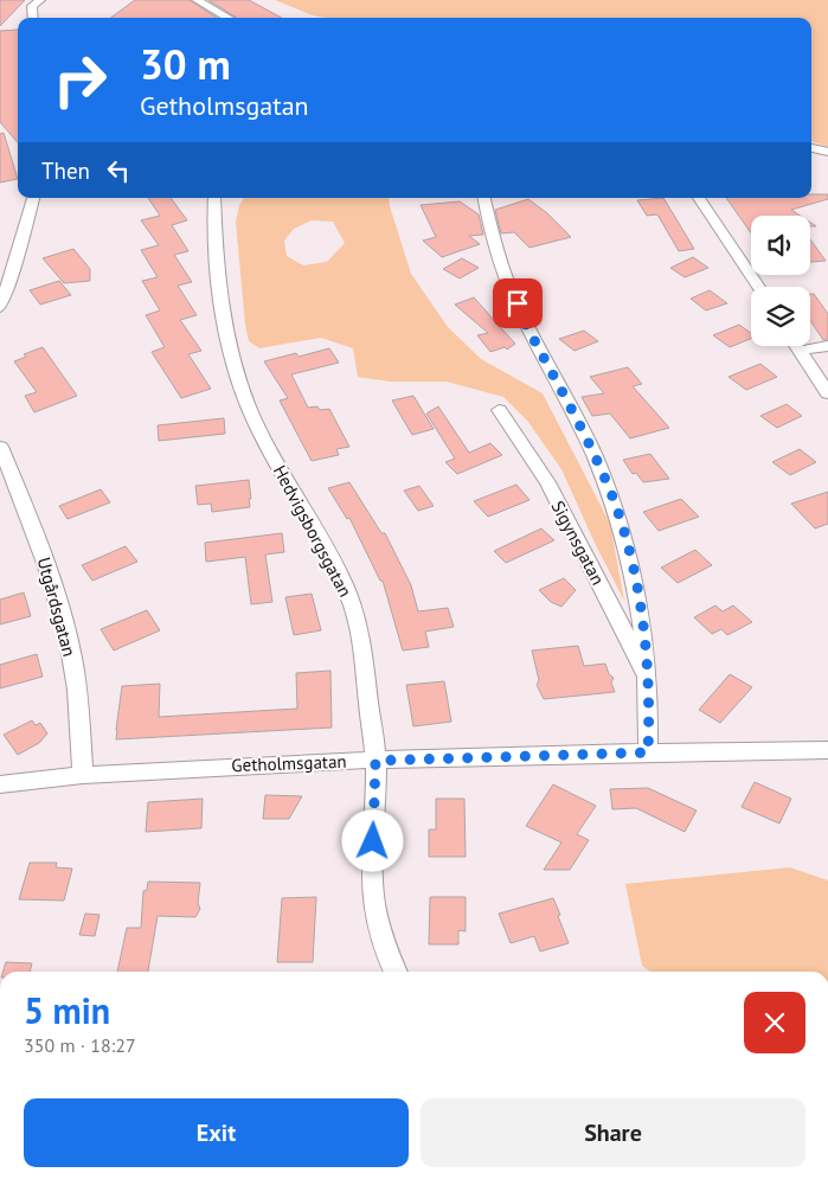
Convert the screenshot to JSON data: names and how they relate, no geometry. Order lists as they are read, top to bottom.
{
  "streets": {
    "street": [
      "Hedvigsborgsgatan",
      "Sigynsgatan",
      "Utgårdsgatan",
      "Getholmsgatan"
    ]
  },
  "crossings": [
    ["Hedvigsborgsgatan", "Getholmsgatan"],
    ["Utgårdsgatan", "Getholmsgatan"]
  ],
  "page": {
    "turn": ["30 m", "Getholmsgatan"],
    "then": "Then",
    "heading": ["5 min", "350 m · 18:27"],
    "buttons": ["Exit", "Share"]
  }
}
